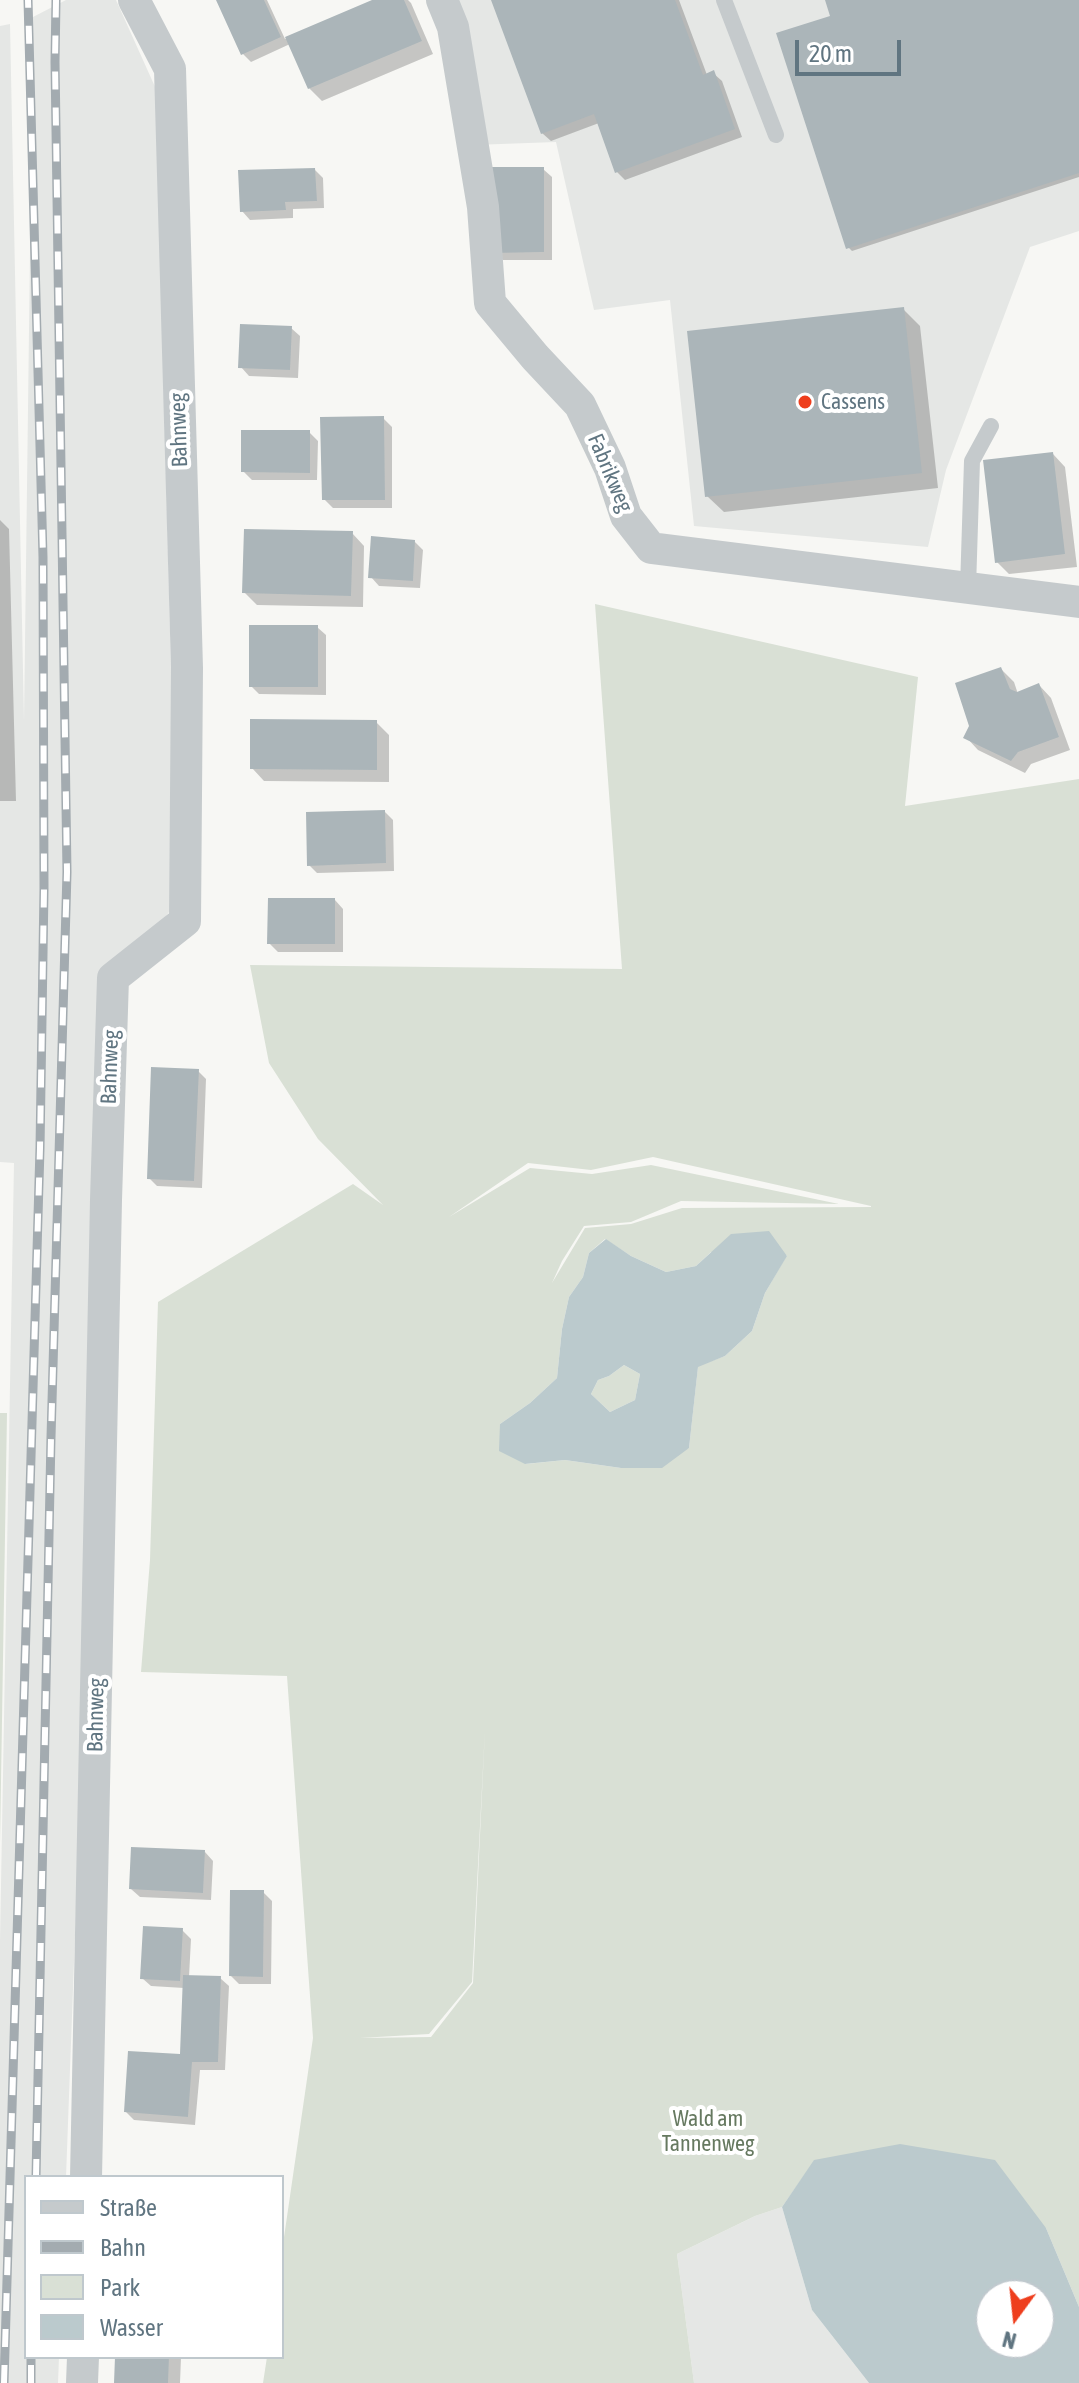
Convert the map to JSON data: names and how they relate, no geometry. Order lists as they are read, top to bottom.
{
  "streets": {
    "street": ["Bahnweg", "Fabrikweg"]
  },
  "parks": ["Wald am Tannenweg"],
  "places": ["Cassens"],
  "legend": [
    "Straße",
    "Bahn",
    "Park",
    "Wasser"
  ],
  "scale_bar": "20 m",
  "north": "bottom"
}
